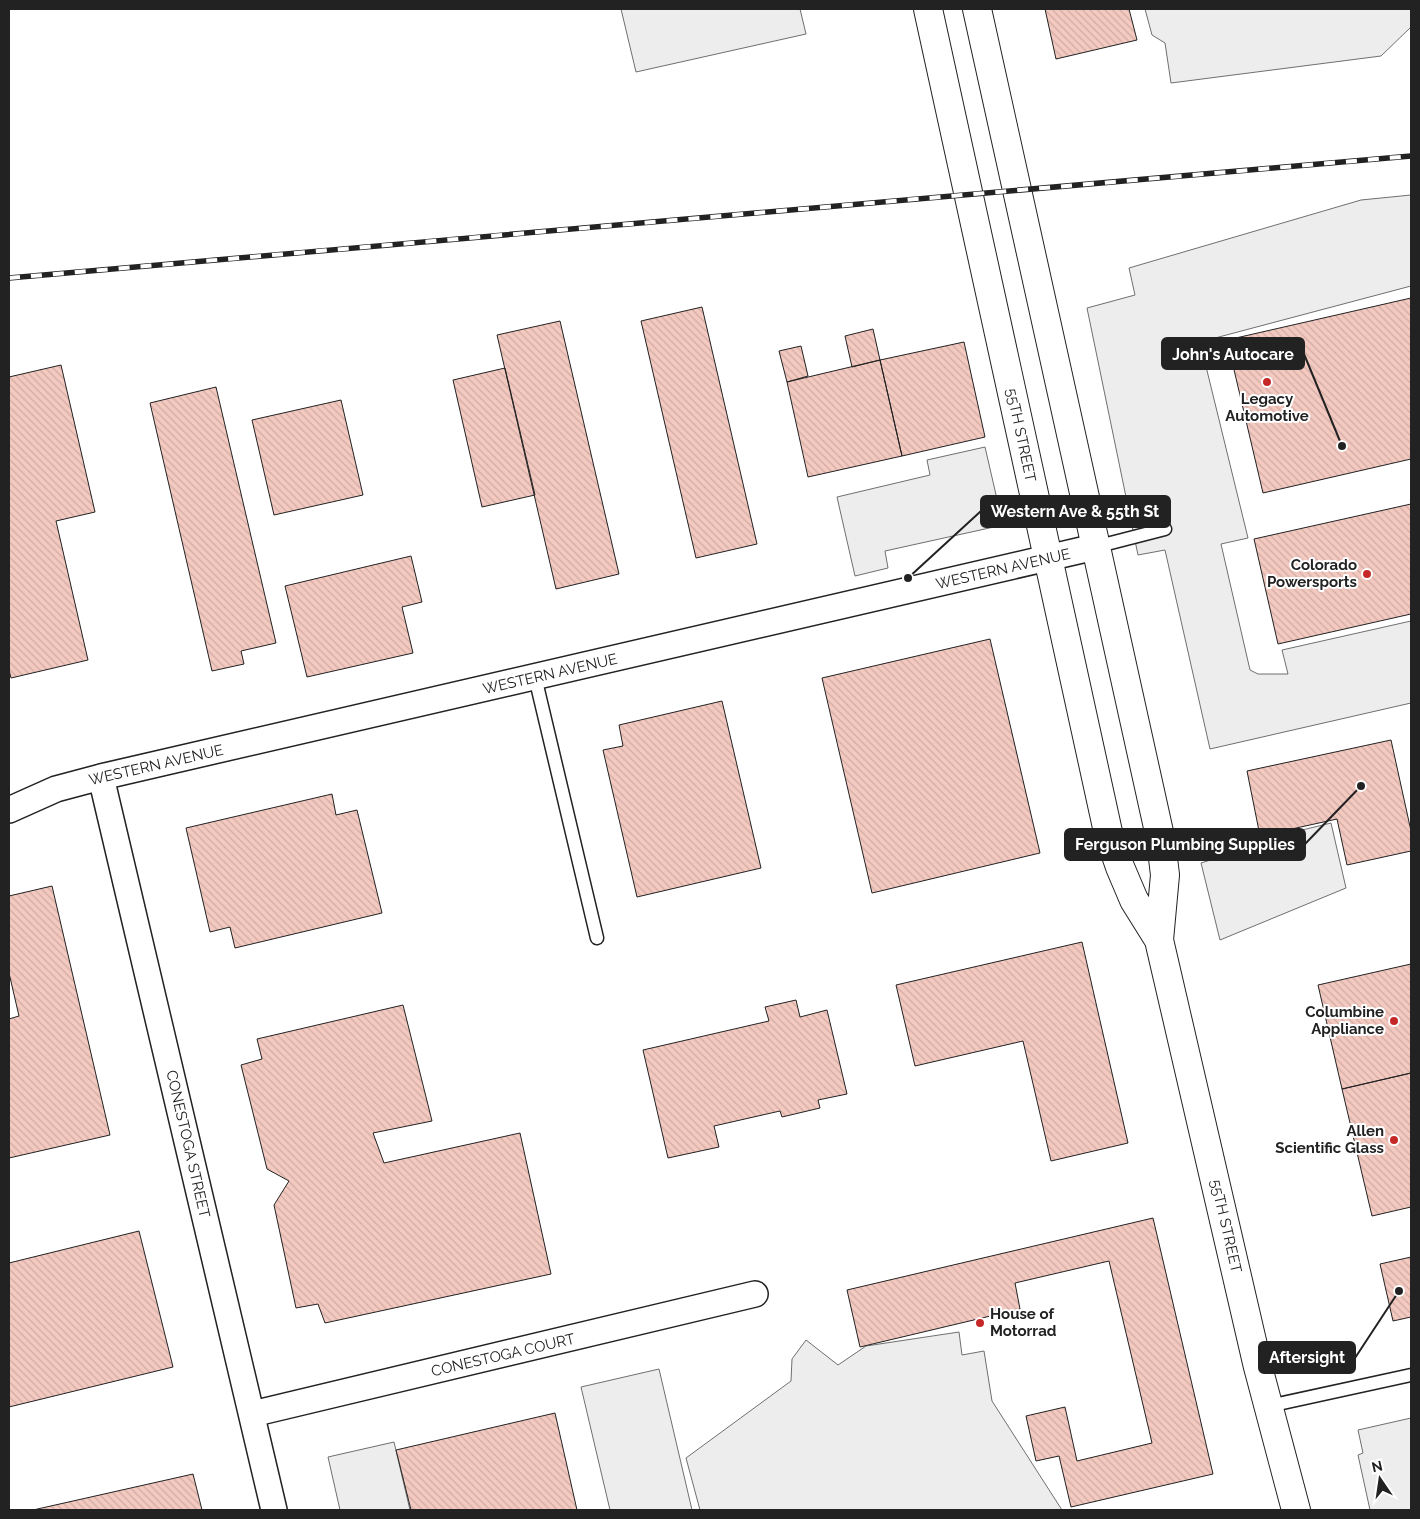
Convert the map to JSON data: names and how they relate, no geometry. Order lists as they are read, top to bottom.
{
  "streets": {
    "main road": ["55TH STREET"],
    "street": ["WESTERN AVENUE", "CONESTOGA STREET", "CONESTOGA COURT"]
  },
  "crossings": [
    ["55TH STREET", "WESTERN AVENUE"],
    ["WESTERN AVENUE", "CONESTOGA STREET"],
    ["CONESTOGA STREET", "CONESTOGA COURT"]
  ],
  "places": [
    "Legacy Automotive",
    "John's Autocare",
    "Colorado Powersports",
    "Western Ave & 55th St",
    "Ferguson Plumbing Supplies",
    "Columbine Appliance",
    "Allen Scientific Glass",
    "Aftersight",
    "House of Motorrad"
  ],
  "north": "top"
}
